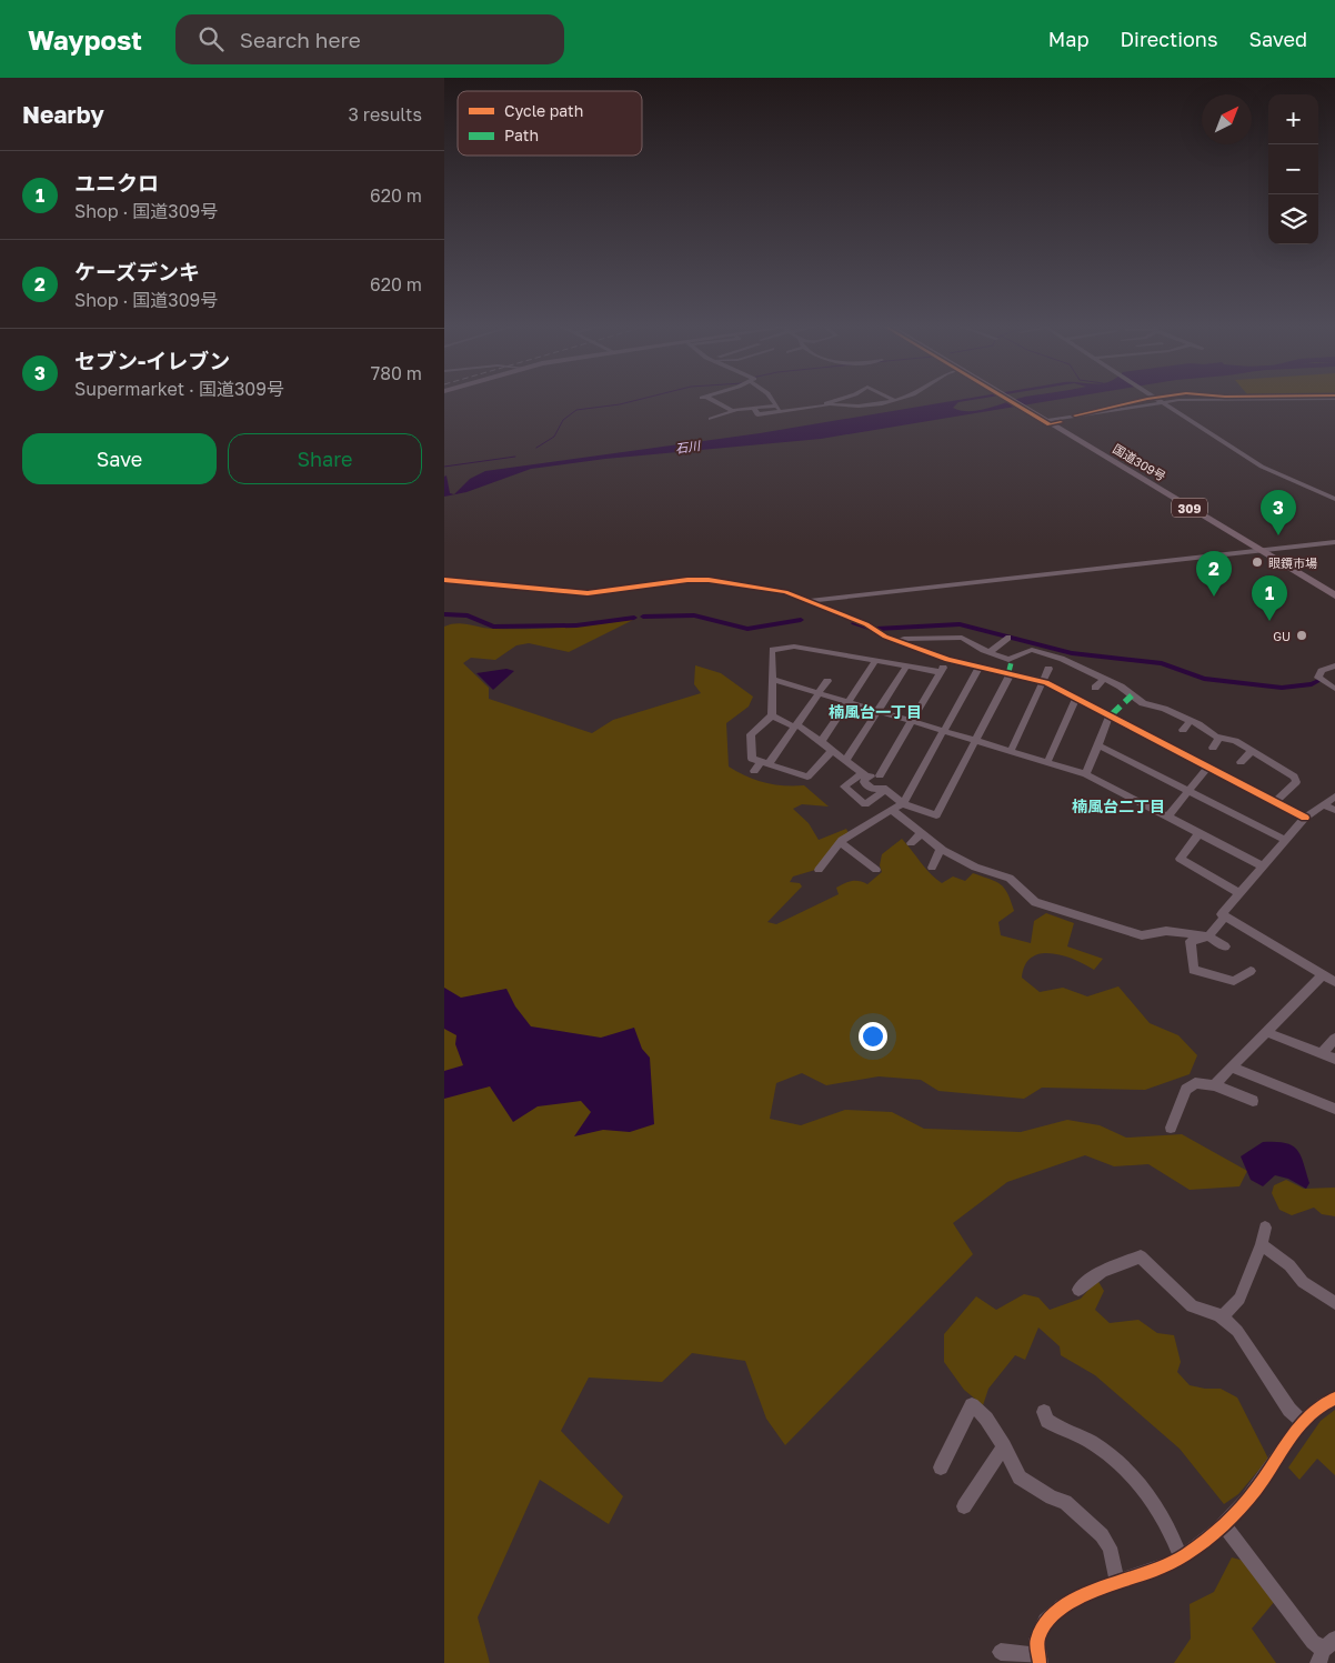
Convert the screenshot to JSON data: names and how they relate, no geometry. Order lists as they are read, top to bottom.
{
  "streets": {
    "highway": ["国道309号", "309"]
  },
  "crossings": [
    ["国道309号", "309"]
  ],
  "districts": ["楠風台一丁目", "楠風台二丁目"],
  "water": ["石川"],
  "places": ["眼鏡市場", "GU"],
  "legend": ["Cycle path", "Path"],
  "north": "top right",
  "page": {
    "header": "Waypost",
    "search": "Search here",
    "nav": ["Map", "Directions", "Saved"],
    "heading": ["Nearby", "3 results"],
    "map_buttons": ["+", "−"],
    "list": [
      {
        "mark": "1",
        "name": "ユニクロ",
        "note": "Shop · 国道309号",
        "value": "620 m"
      },
      {
        "mark": "2",
        "name": "ケーズデンキ",
        "note": "Shop · 国道309号",
        "value": "620 m"
      },
      {
        "mark": "3",
        "name": "セブン-イレブン",
        "note": "Supermarket · 国道309号",
        "value": "780 m"
      }
    ],
    "buttons": ["Save", "Share"],
    "pins": ["3", "2", "1"]
  }
}
